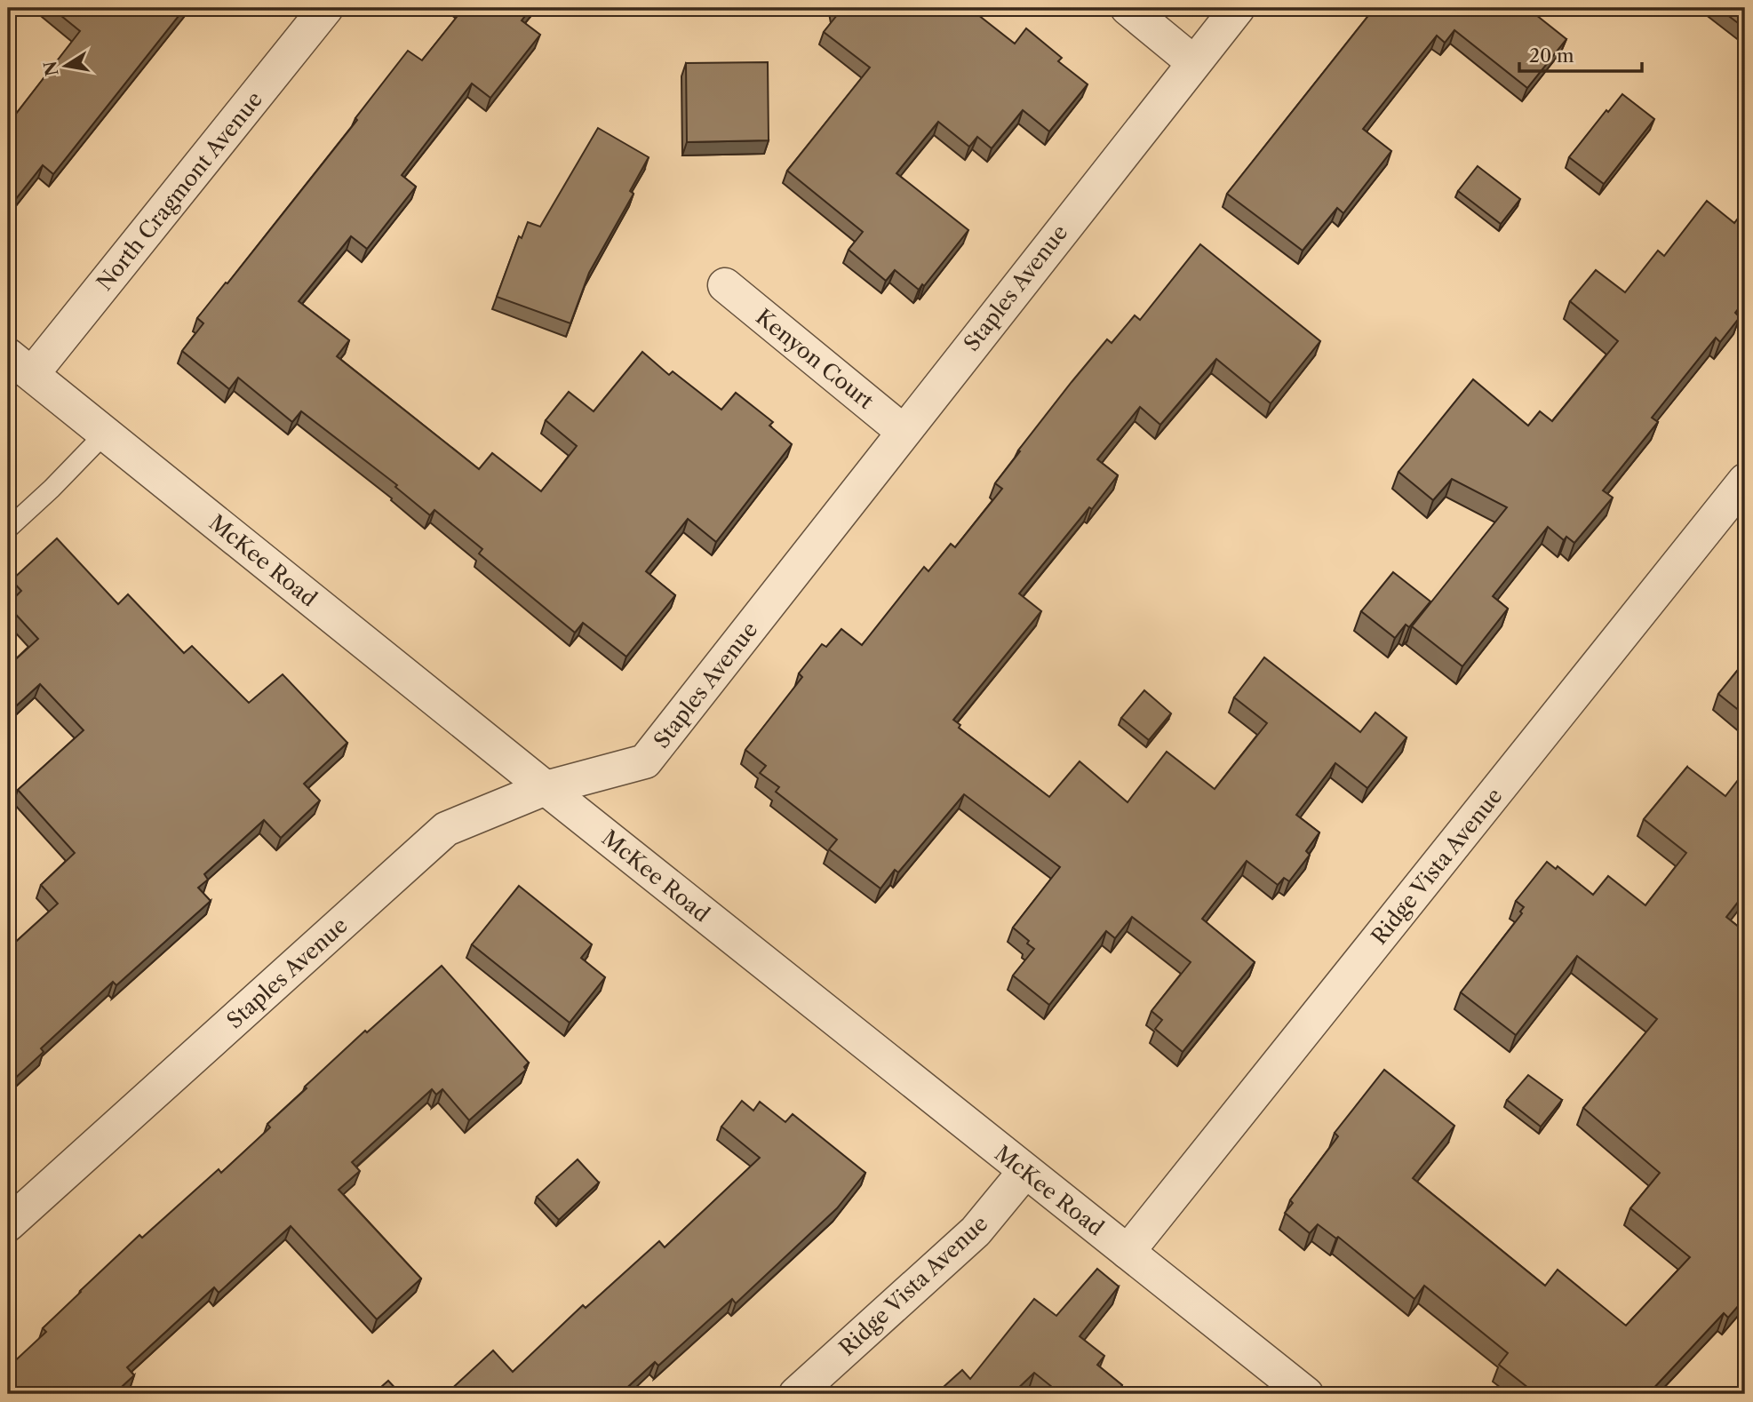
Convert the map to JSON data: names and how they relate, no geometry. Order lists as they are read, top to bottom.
{
  "streets": {
    "street": [
      "North Cragmont Avenue",
      "Staples Avenue",
      "Kenyon Court",
      "McKee Road",
      "Ridge Vista Avenue"
    ]
  },
  "crossings": [
    ["North Cragmont Avenue", "McKee Road"],
    ["Staples Avenue", "Kenyon Court"],
    ["Staples Avenue", "McKee Road"],
    ["McKee Road", "Ridge Vista Avenue"]
  ],
  "scale_bar": "20 m",
  "north": "left"
}
